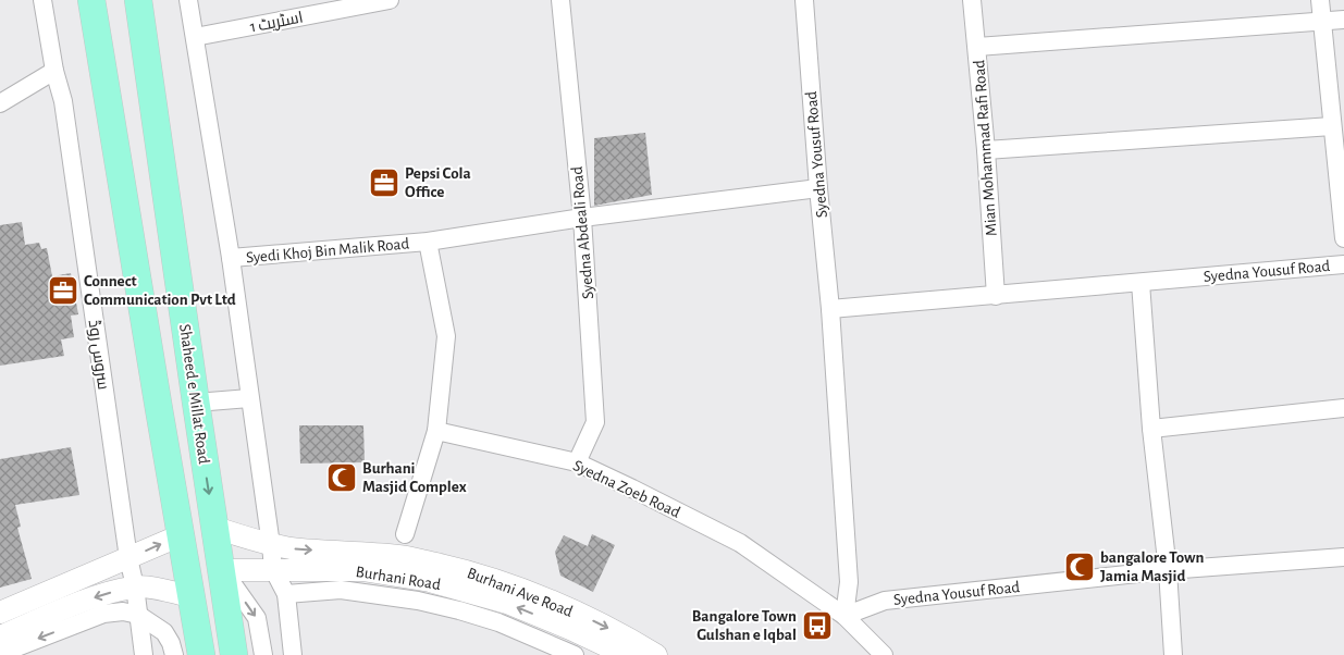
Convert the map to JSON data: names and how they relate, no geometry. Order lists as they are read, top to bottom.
{
  "streets": {
    "main road": ["Shaheed e Millat Road"],
    "street": [
      "اسٹریٹ 1",
      "Mian Mohammad Rafi Road",
      "Syedna Yousuf Road",
      "Syedna Abdeali Road",
      "Syedi Khoj Bin Malik Road",
      "سروس روڈ",
      "Syedna Zoeb Road",
      "Burhani Road",
      "Burhani Ave Road"
    ]
  },
  "crossings": [
    ["Mian Mohammad Rafi Road", "Syedna Yousuf Road"],
    ["Syedna Yousuf Road", "Syedna Zoeb Road"],
    ["Syedna Abdeali Road", "Syedna Zoeb Road"],
    ["Syedi Khoj Bin Malik Road", "Syedna Zoeb Road"],
    ["Shaheed e Millat Road", "Burhani Road"],
    ["Shaheed e Millat Road", "Burhani Ave Road"]
  ],
  "places": {
    "office": ["Pepsi Cola Office", "Connect Communication Pvt Ltd"],
    "mosque": ["Burhani Masjid Complex", "bangalore Town Jamia Masjid"],
    "bus stop": ["Bangalore Town Gulshan e Iqbal"]
  }
}
